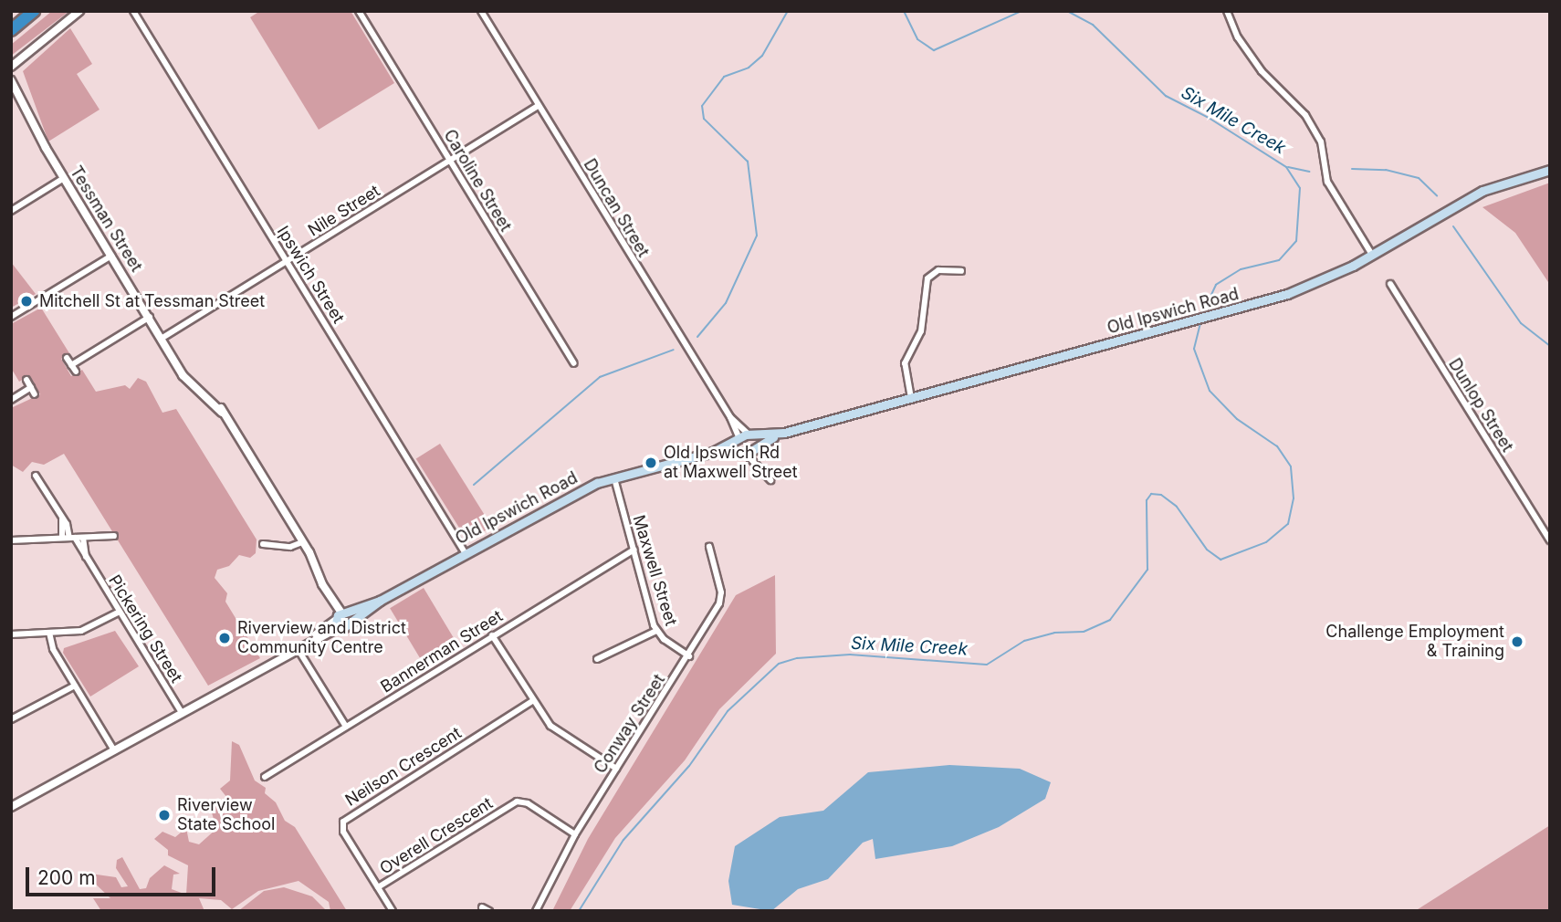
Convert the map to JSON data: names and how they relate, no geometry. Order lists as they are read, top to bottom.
{
  "streets": {
    "main road": ["Old Ipswich Road"],
    "street": [
      "Caroline Street",
      "Duncan Street",
      "Nile Street",
      "Tessman Street",
      "Ipswich Street",
      "Dunlop Street",
      "Maxwell Street",
      "Pickering Street",
      "Bannerman Street",
      "Conway Street",
      "Neilson Crescent",
      "Overell Crescent"
    ]
  },
  "crossings": [
    ["Caroline Street", "Nile Street"],
    ["Duncan Street", "Nile Street"],
    ["Duncan Street", "Old Ipswich Road"],
    ["Nile Street", "Tessman Street"],
    ["Nile Street", "Ipswich Street"],
    ["Tessman Street", "Old Ipswich Road"],
    ["Ipswich Street", "Old Ipswich Road"],
    ["Old Ipswich Road", "Maxwell Street"],
    ["Old Ipswich Road", "Pickering Street"],
    ["Maxwell Street", "Bannerman Street"],
    ["Maxwell Street", "Conway Street"],
    ["Conway Street", "Overell Crescent"],
    ["Neilson Crescent", "Overell Crescent"]
  ],
  "water": ["Six Mile Creek"],
  "places": [
    "Mitchell St at Tessman Street",
    "Old Ipswich Rd at Maxwell Street",
    "Riverview and District Community Centre",
    "Challenge Employment & Training",
    "Riverview State School"
  ],
  "scale_bar": "200 m"
}
